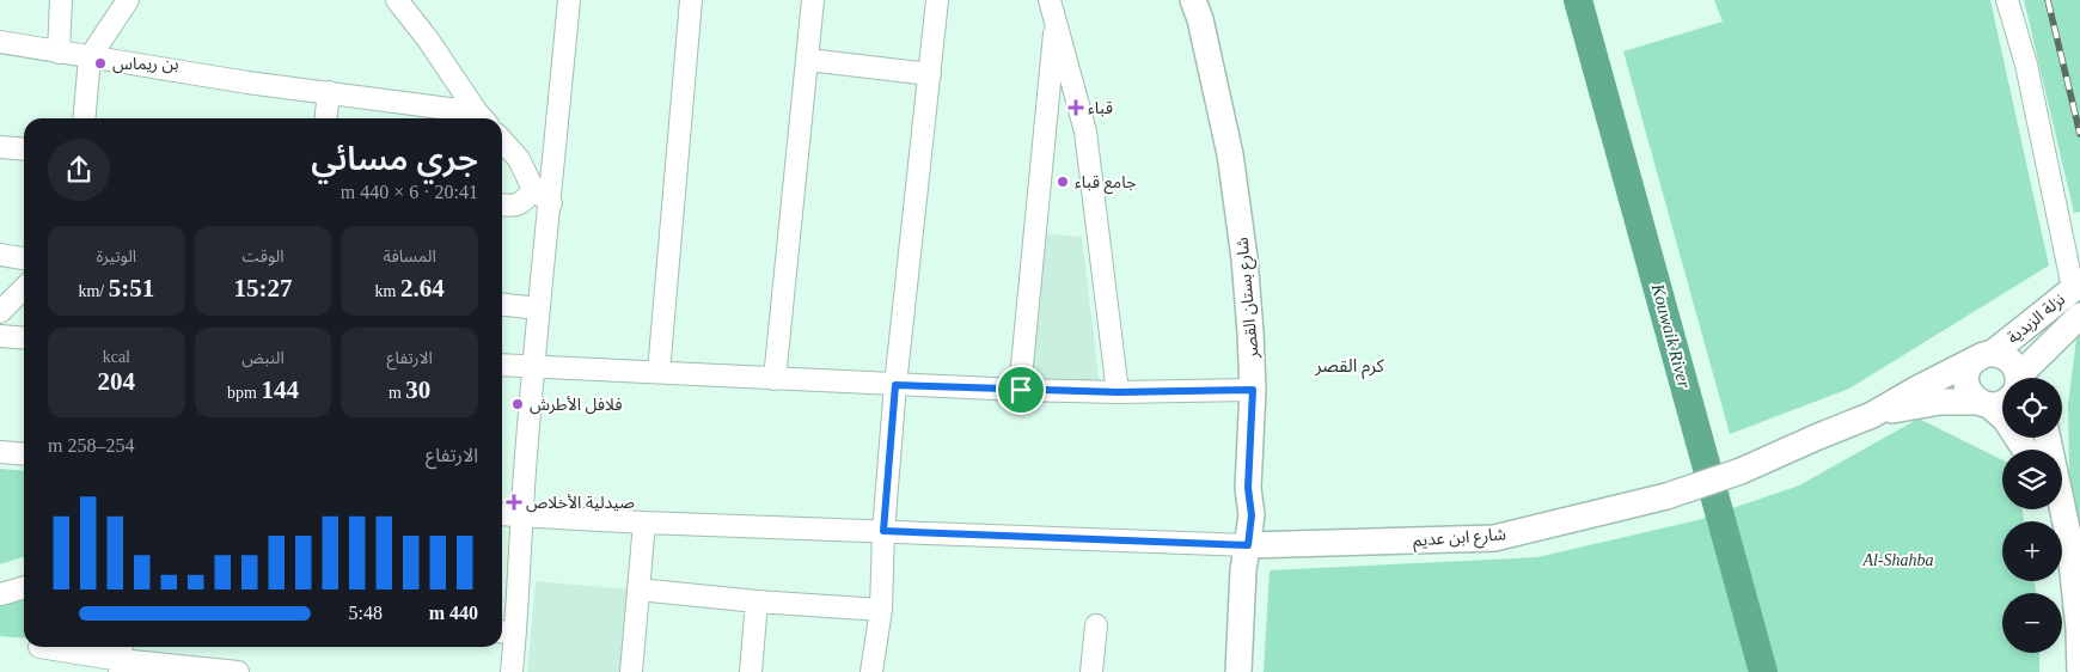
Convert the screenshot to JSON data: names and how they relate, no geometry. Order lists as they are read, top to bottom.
{
  "streets": {
    "main road": ["شارع بستان القصر", "نزلة الزبدية", "شارع ابن عديم"]
  },
  "crossings": [
    ["شارع بستان القصر", "شارع ابن عديم"]
  ],
  "districts": ["كرم القصر"],
  "water": ["Kouwaik River"],
  "parks": ["Al-Shahba"],
  "places": {
    "other": ["بن ريماس", "جامع قباء", "فلافل اﻷطرش"],
    "health": ["قباء", "صيدلية اﻷخلاص"]
  },
  "page": {
    "heading": ["جري مسائي", "20:41 · 6 × 440 m"],
    "stats": [
      ["المسافة", "2.64 km"],
      ["الوقت", "15:27"],
      ["الوتيرة", "5:51 /km"],
      ["الارتفاع", "30 m"],
      ["النبض", "144 bpm"],
      ["kcal", "204"]
    ],
    "map_buttons": ["+", "−"],
    "chart": ["الارتفاع", "254–258 m"],
    "list": [
      {
        "name": "440 m",
        "note": "5:48"
      }
    ]
  }
}
